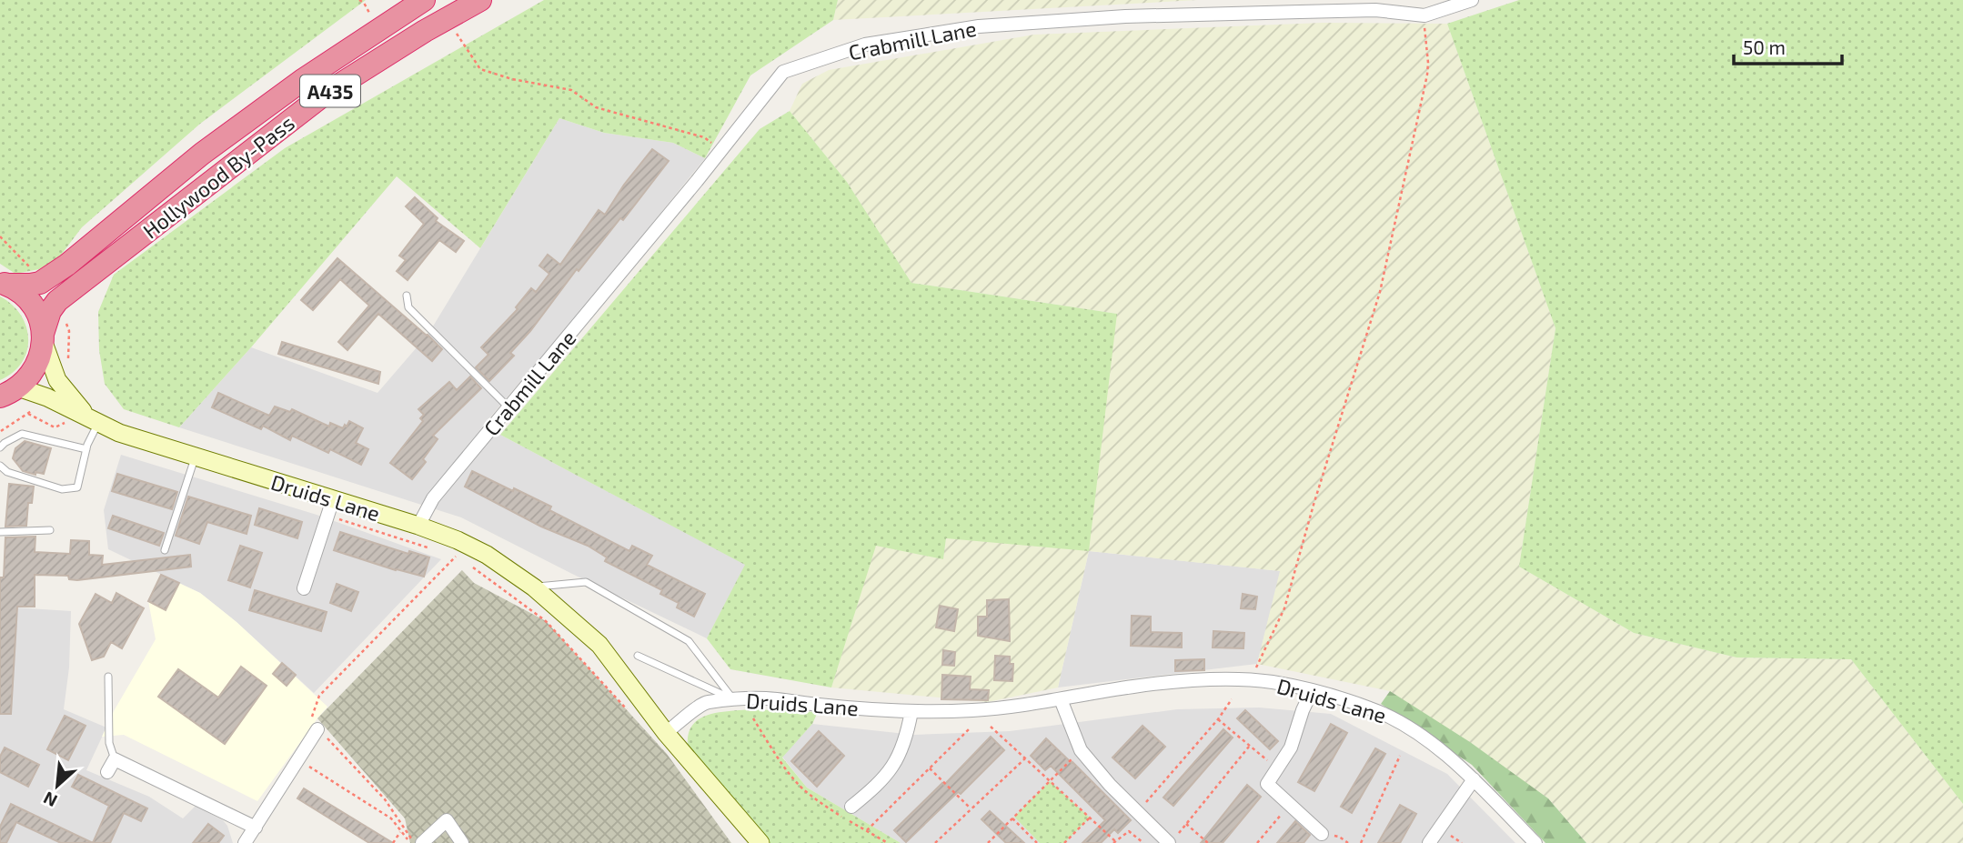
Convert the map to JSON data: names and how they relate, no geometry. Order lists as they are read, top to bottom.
{
  "streets": {
    "highway": ["A435", "Hollywood By-Pass"],
    "street": ["Crabmill Lane", "Druids Lane"]
  },
  "crossings": [
    ["Crabmill Lane", "Druids Lane"],
    ["A435", "Hollywood By-Pass"],
    ["A435", "Druids Lane"],
    ["Hollywood By-Pass", "Druids Lane"]
  ],
  "scale_bar": "50 m",
  "north": "bottom left"
}
